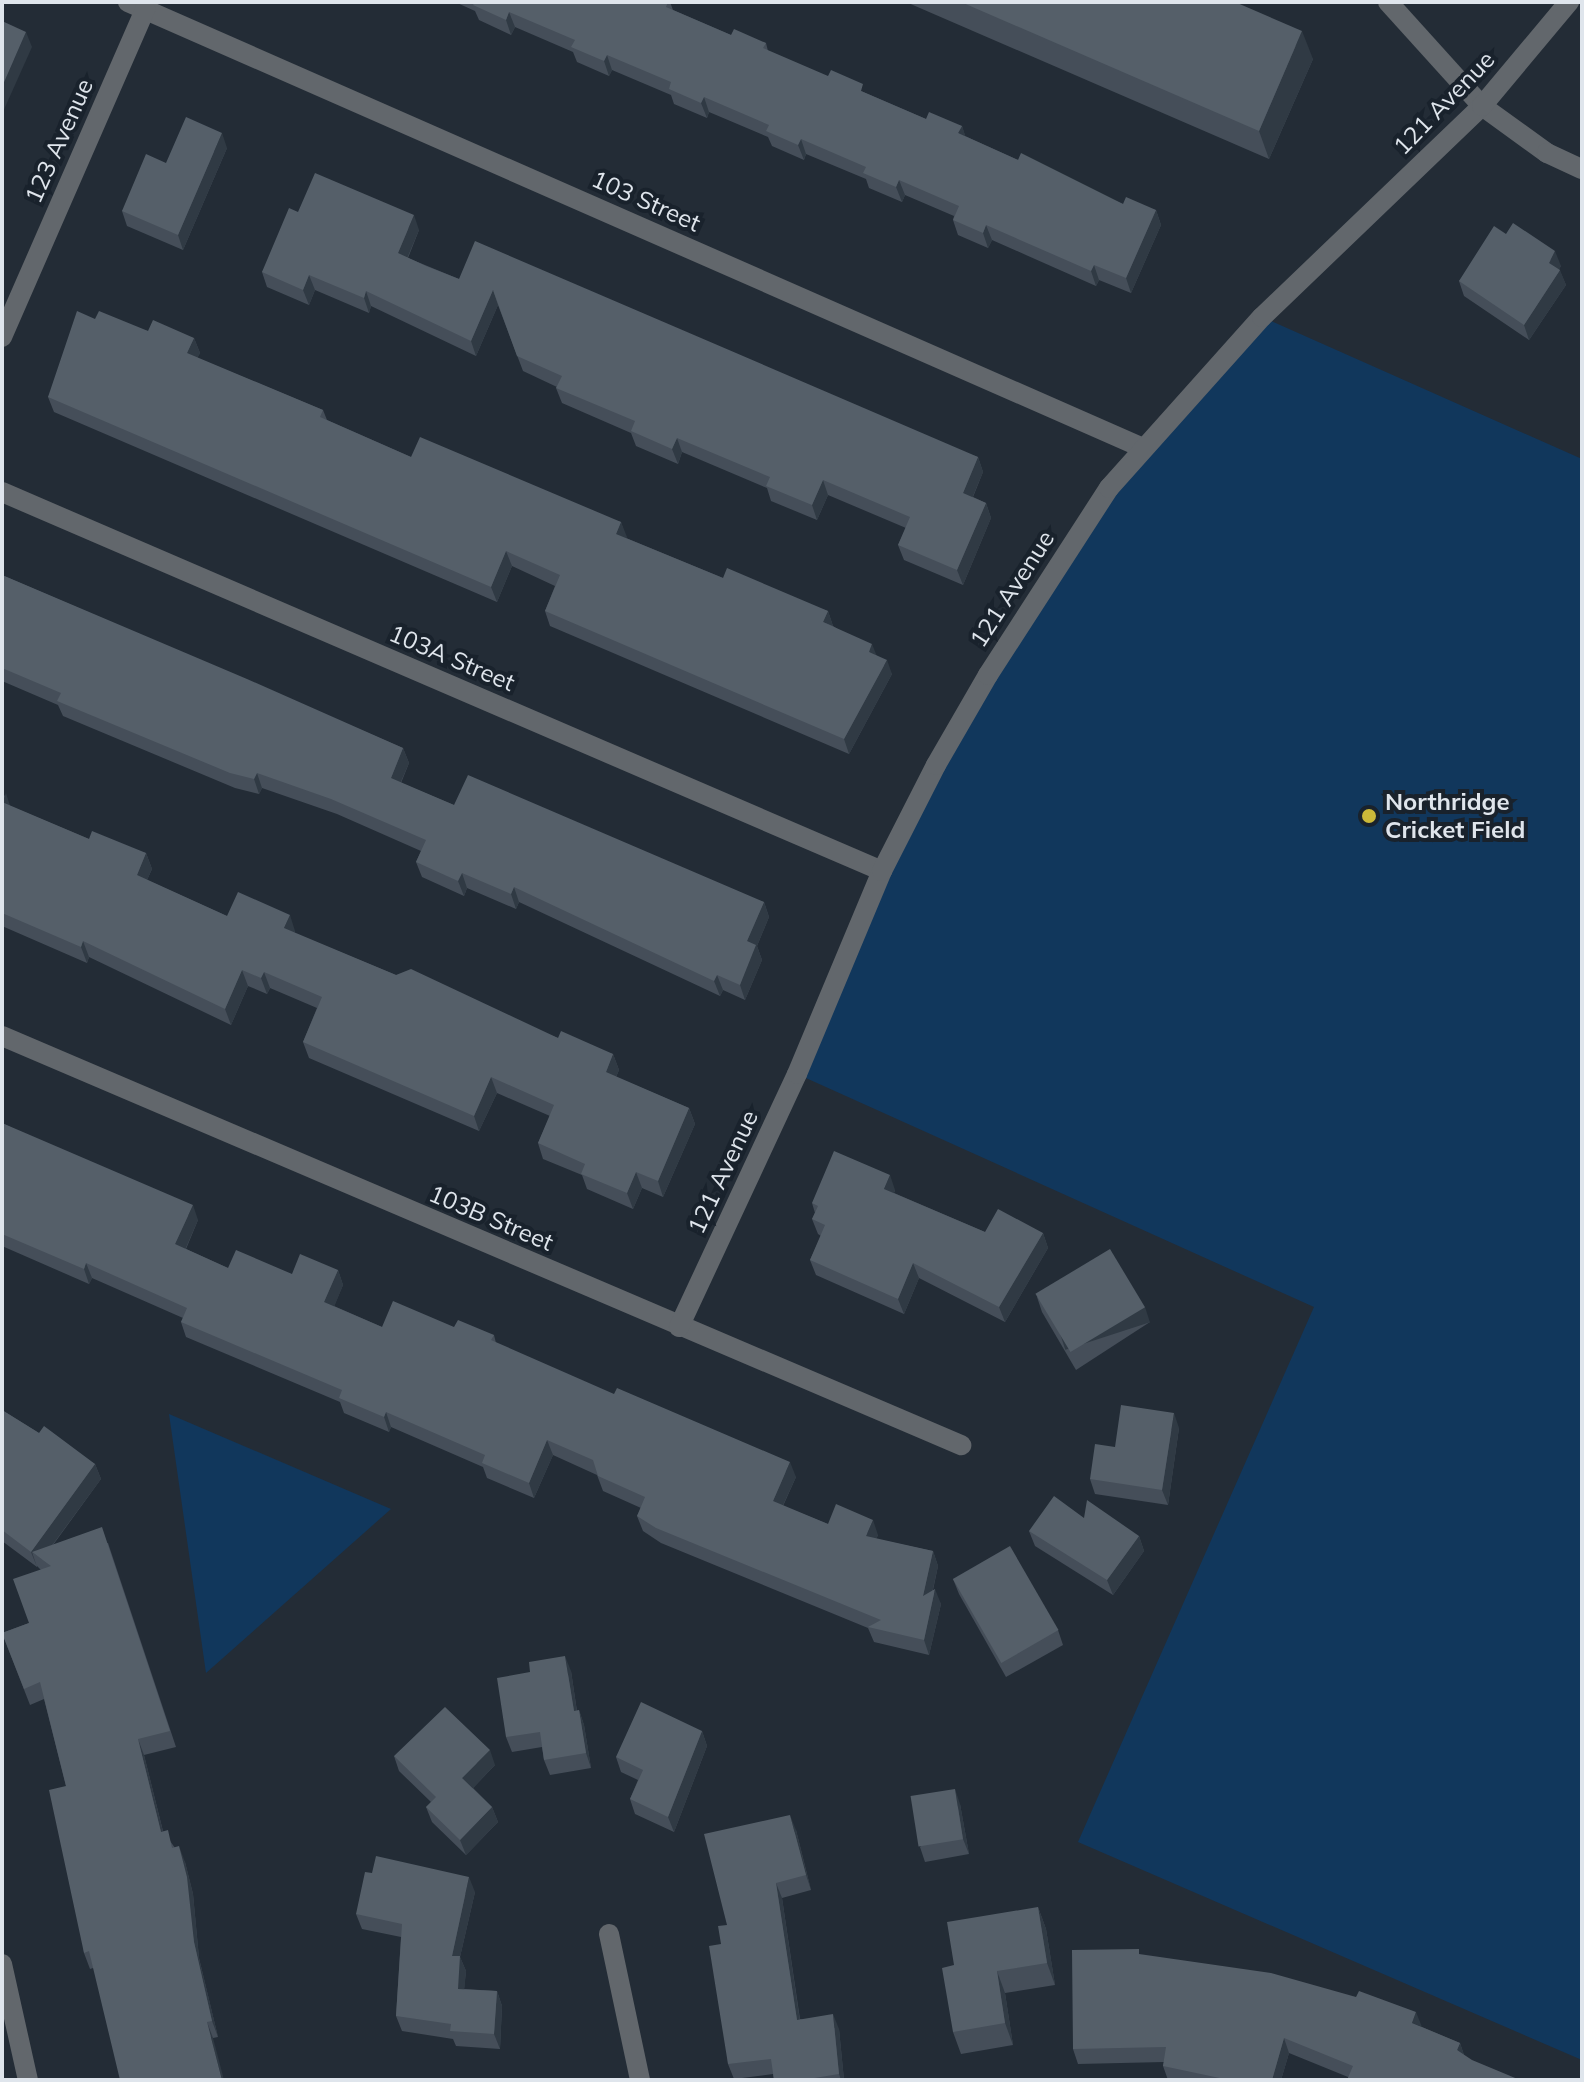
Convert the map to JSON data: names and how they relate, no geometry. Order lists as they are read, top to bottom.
{
  "streets": {
    "street": [
      "121 Avenue",
      "123 Avenue",
      "103 Street",
      "103A Street",
      "103B Street"
    ]
  },
  "crossings": [
    ["121 Avenue", "103 Street"],
    ["121 Avenue", "103A Street"],
    ["121 Avenue", "103B Street"],
    ["123 Avenue", "103 Street"]
  ],
  "places": ["Northridge Cricket Field"]
}
